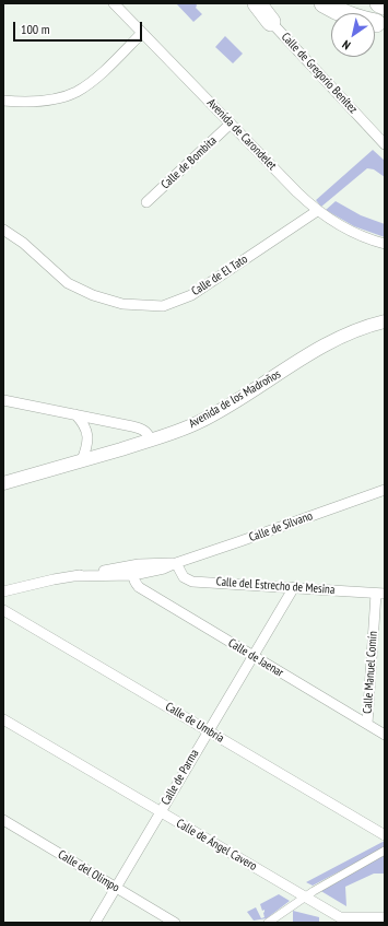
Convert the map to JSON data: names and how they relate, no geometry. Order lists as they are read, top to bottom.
{
  "streets": {
    "street": [
      "Calle de Gregorio Benítez",
      "Avenida de Carondelet",
      "Calle de Bombita",
      "Calle de El Tato",
      "Avenida de los Madroños",
      "Calle de Silvano",
      "Calle del Estrecho de Mesina",
      "Calle de Jaenar",
      "Calle Manuel Comín",
      "Calle de Umbría",
      "Calle de Parma",
      "Calle de Ángel Cavero",
      "Calle del Olimpo"
    ]
  },
  "crossings": [
    ["Avenida de Carondelet", "Calle de Bombita"],
    ["Avenida de Carondelet", "Calle de El Tato"],
    ["Calle de Silvano", "Calle del Estrecho de Mesina"],
    ["Calle de Silvano", "Calle de Jaenar"],
    ["Calle del Estrecho de Mesina", "Calle Manuel Comín"],
    ["Calle del Estrecho de Mesina", "Calle de Parma"],
    ["Calle de Jaenar", "Calle Manuel Comín"],
    ["Calle de Jaenar", "Calle de Parma"],
    ["Calle de Umbría", "Calle de Parma"],
    ["Calle de Parma", "Calle de Ángel Cavero"],
    ["Calle de Parma", "Calle del Olimpo"]
  ],
  "scale_bar": "100 m",
  "north": "bottom left"
}
